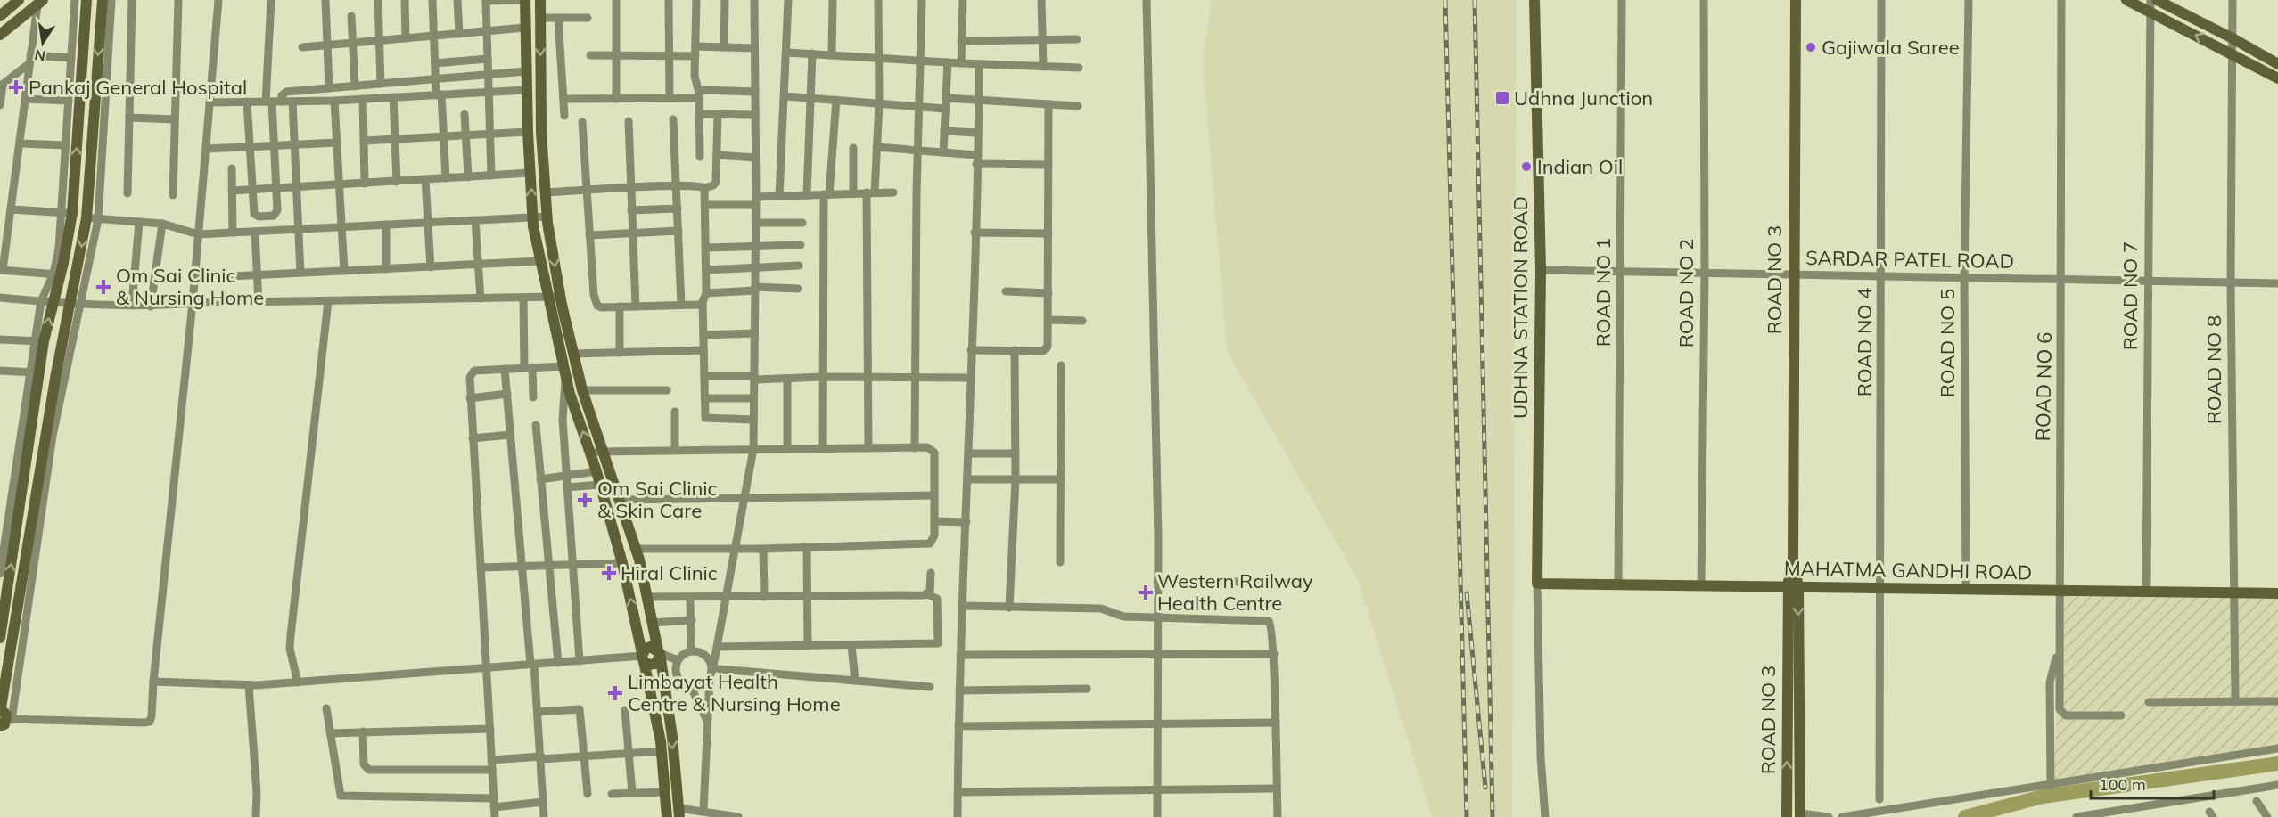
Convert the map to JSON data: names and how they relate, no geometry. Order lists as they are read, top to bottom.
{
  "streets": {
    "street": [
      "SARDAR PATEL ROAD",
      "ROAD NO 3",
      "ROAD NO 1",
      "ROAD NO 2",
      "ROAD NO 7",
      "UDHNA STATION ROAD",
      "ROAD NO 4",
      "ROAD NO 5",
      "ROAD NO 8",
      "ROAD NO 6",
      "MAHATMA GANDHI ROAD"
    ]
  },
  "crossings": [
    ["SARDAR PATEL ROAD", "ROAD NO 3"],
    ["SARDAR PATEL ROAD", "ROAD NO 1"],
    ["SARDAR PATEL ROAD", "ROAD NO 2"],
    ["SARDAR PATEL ROAD", "ROAD NO 7"],
    ["SARDAR PATEL ROAD", "UDHNA STATION ROAD"],
    ["SARDAR PATEL ROAD", "ROAD NO 4"],
    ["SARDAR PATEL ROAD", "ROAD NO 5"],
    ["SARDAR PATEL ROAD", "ROAD NO 8"],
    ["SARDAR PATEL ROAD", "ROAD NO 6"],
    ["ROAD NO 3", "MAHATMA GANDHI ROAD"],
    ["ROAD NO 1", "MAHATMA GANDHI ROAD"],
    ["ROAD NO 2", "MAHATMA GANDHI ROAD"],
    ["ROAD NO 7", "MAHATMA GANDHI ROAD"],
    ["UDHNA STATION ROAD", "MAHATMA GANDHI ROAD"],
    ["ROAD NO 4", "MAHATMA GANDHI ROAD"],
    ["ROAD NO 5", "MAHATMA GANDHI ROAD"],
    ["ROAD NO 8", "MAHATMA GANDHI ROAD"],
    ["ROAD NO 6", "MAHATMA GANDHI ROAD"]
  ],
  "places": {
    "other": ["Gajiwala Saree", "Indian Oil"],
    "health": [
      "Pankaj General Hospital",
      "Om Sai Clinic & Nursing Home",
      "Om Sai Clinic & Skin Care",
      "Hiral Clinic",
      "Western Railway Health Centre",
      "Limbayat Health Centre & Nursing Home"
    ],
    "transit": ["Udhna Junction"]
  },
  "scale_bar": "100 m",
  "north": "bottom"
}
